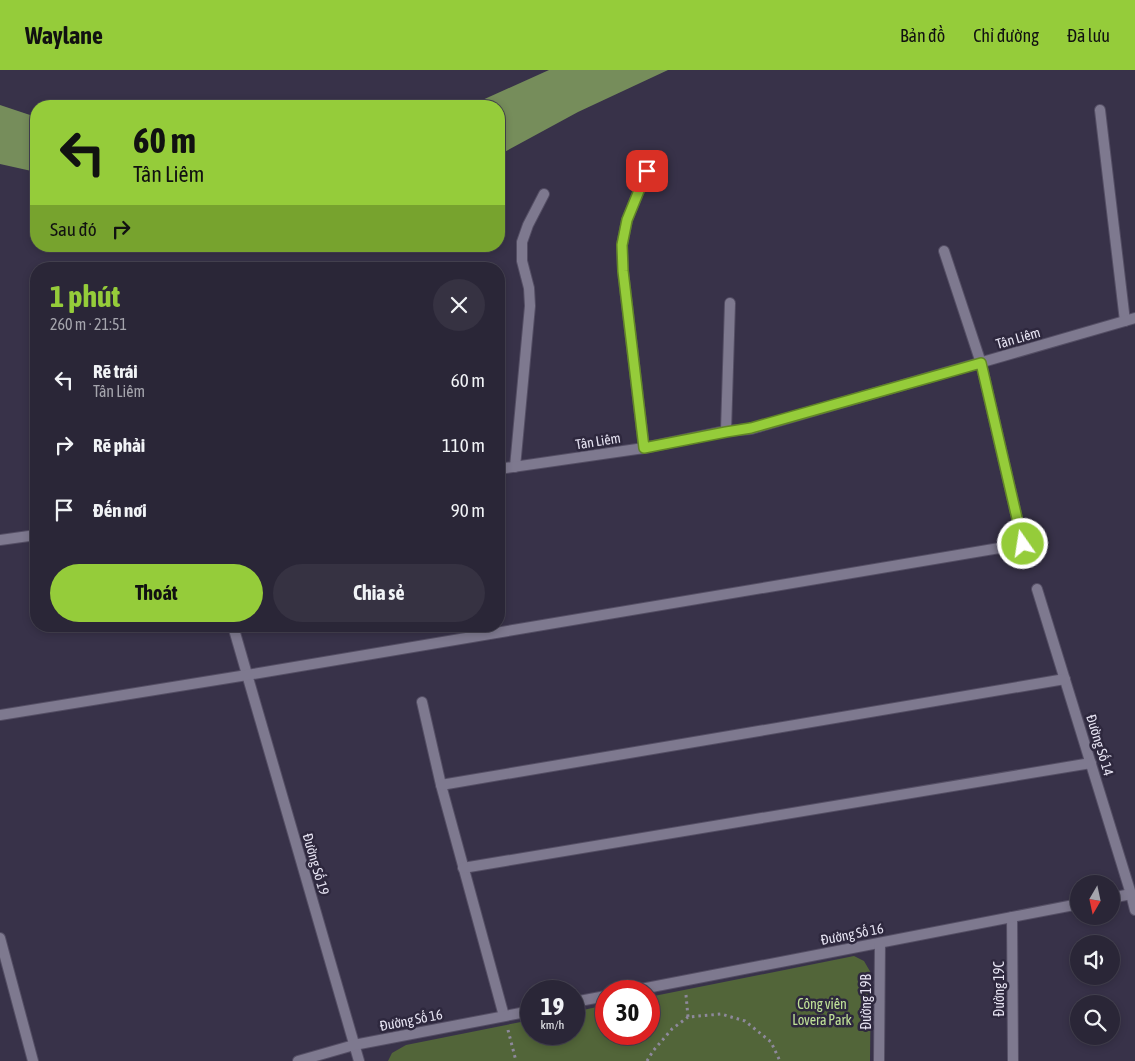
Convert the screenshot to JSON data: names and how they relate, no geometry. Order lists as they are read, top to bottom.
{
  "streets": {
    "street": [
      "Tân Liêm",
      "Đường Số 14",
      "Đường Số 19",
      "Đường Số 16",
      "Đường 19C",
      "Đường 19B"
    ]
  },
  "crossings": [
    ["Đường Số 19", "Đường Số 16"],
    ["Đường Số 16", "Đường 19C"],
    ["Đường Số 16", "Đường 19B"]
  ],
  "parks": ["Công viên Lovera Park"],
  "north": "bottom",
  "page": {
    "header": "Waylane",
    "nav": ["Bản đồ", "Chỉ đường", "Đã lưu"],
    "turn": ["60 m", "Tân Liêm"],
    "then": "Sau đó",
    "heading": ["1 phút", "260 m · 21:51"],
    "list": [
      {
        "name": "Rẽ trái",
        "note": "Tân Liêm",
        "value": "60 m"
      },
      {
        "name": "Rẽ phải",
        "value": "110 m"
      },
      {
        "name": "Đến nơi",
        "value": "90 m"
      }
    ],
    "buttons": ["Thoát", "Chia sẻ"],
    "speed": "19 km/h",
    "limit": "30"
  }
}
